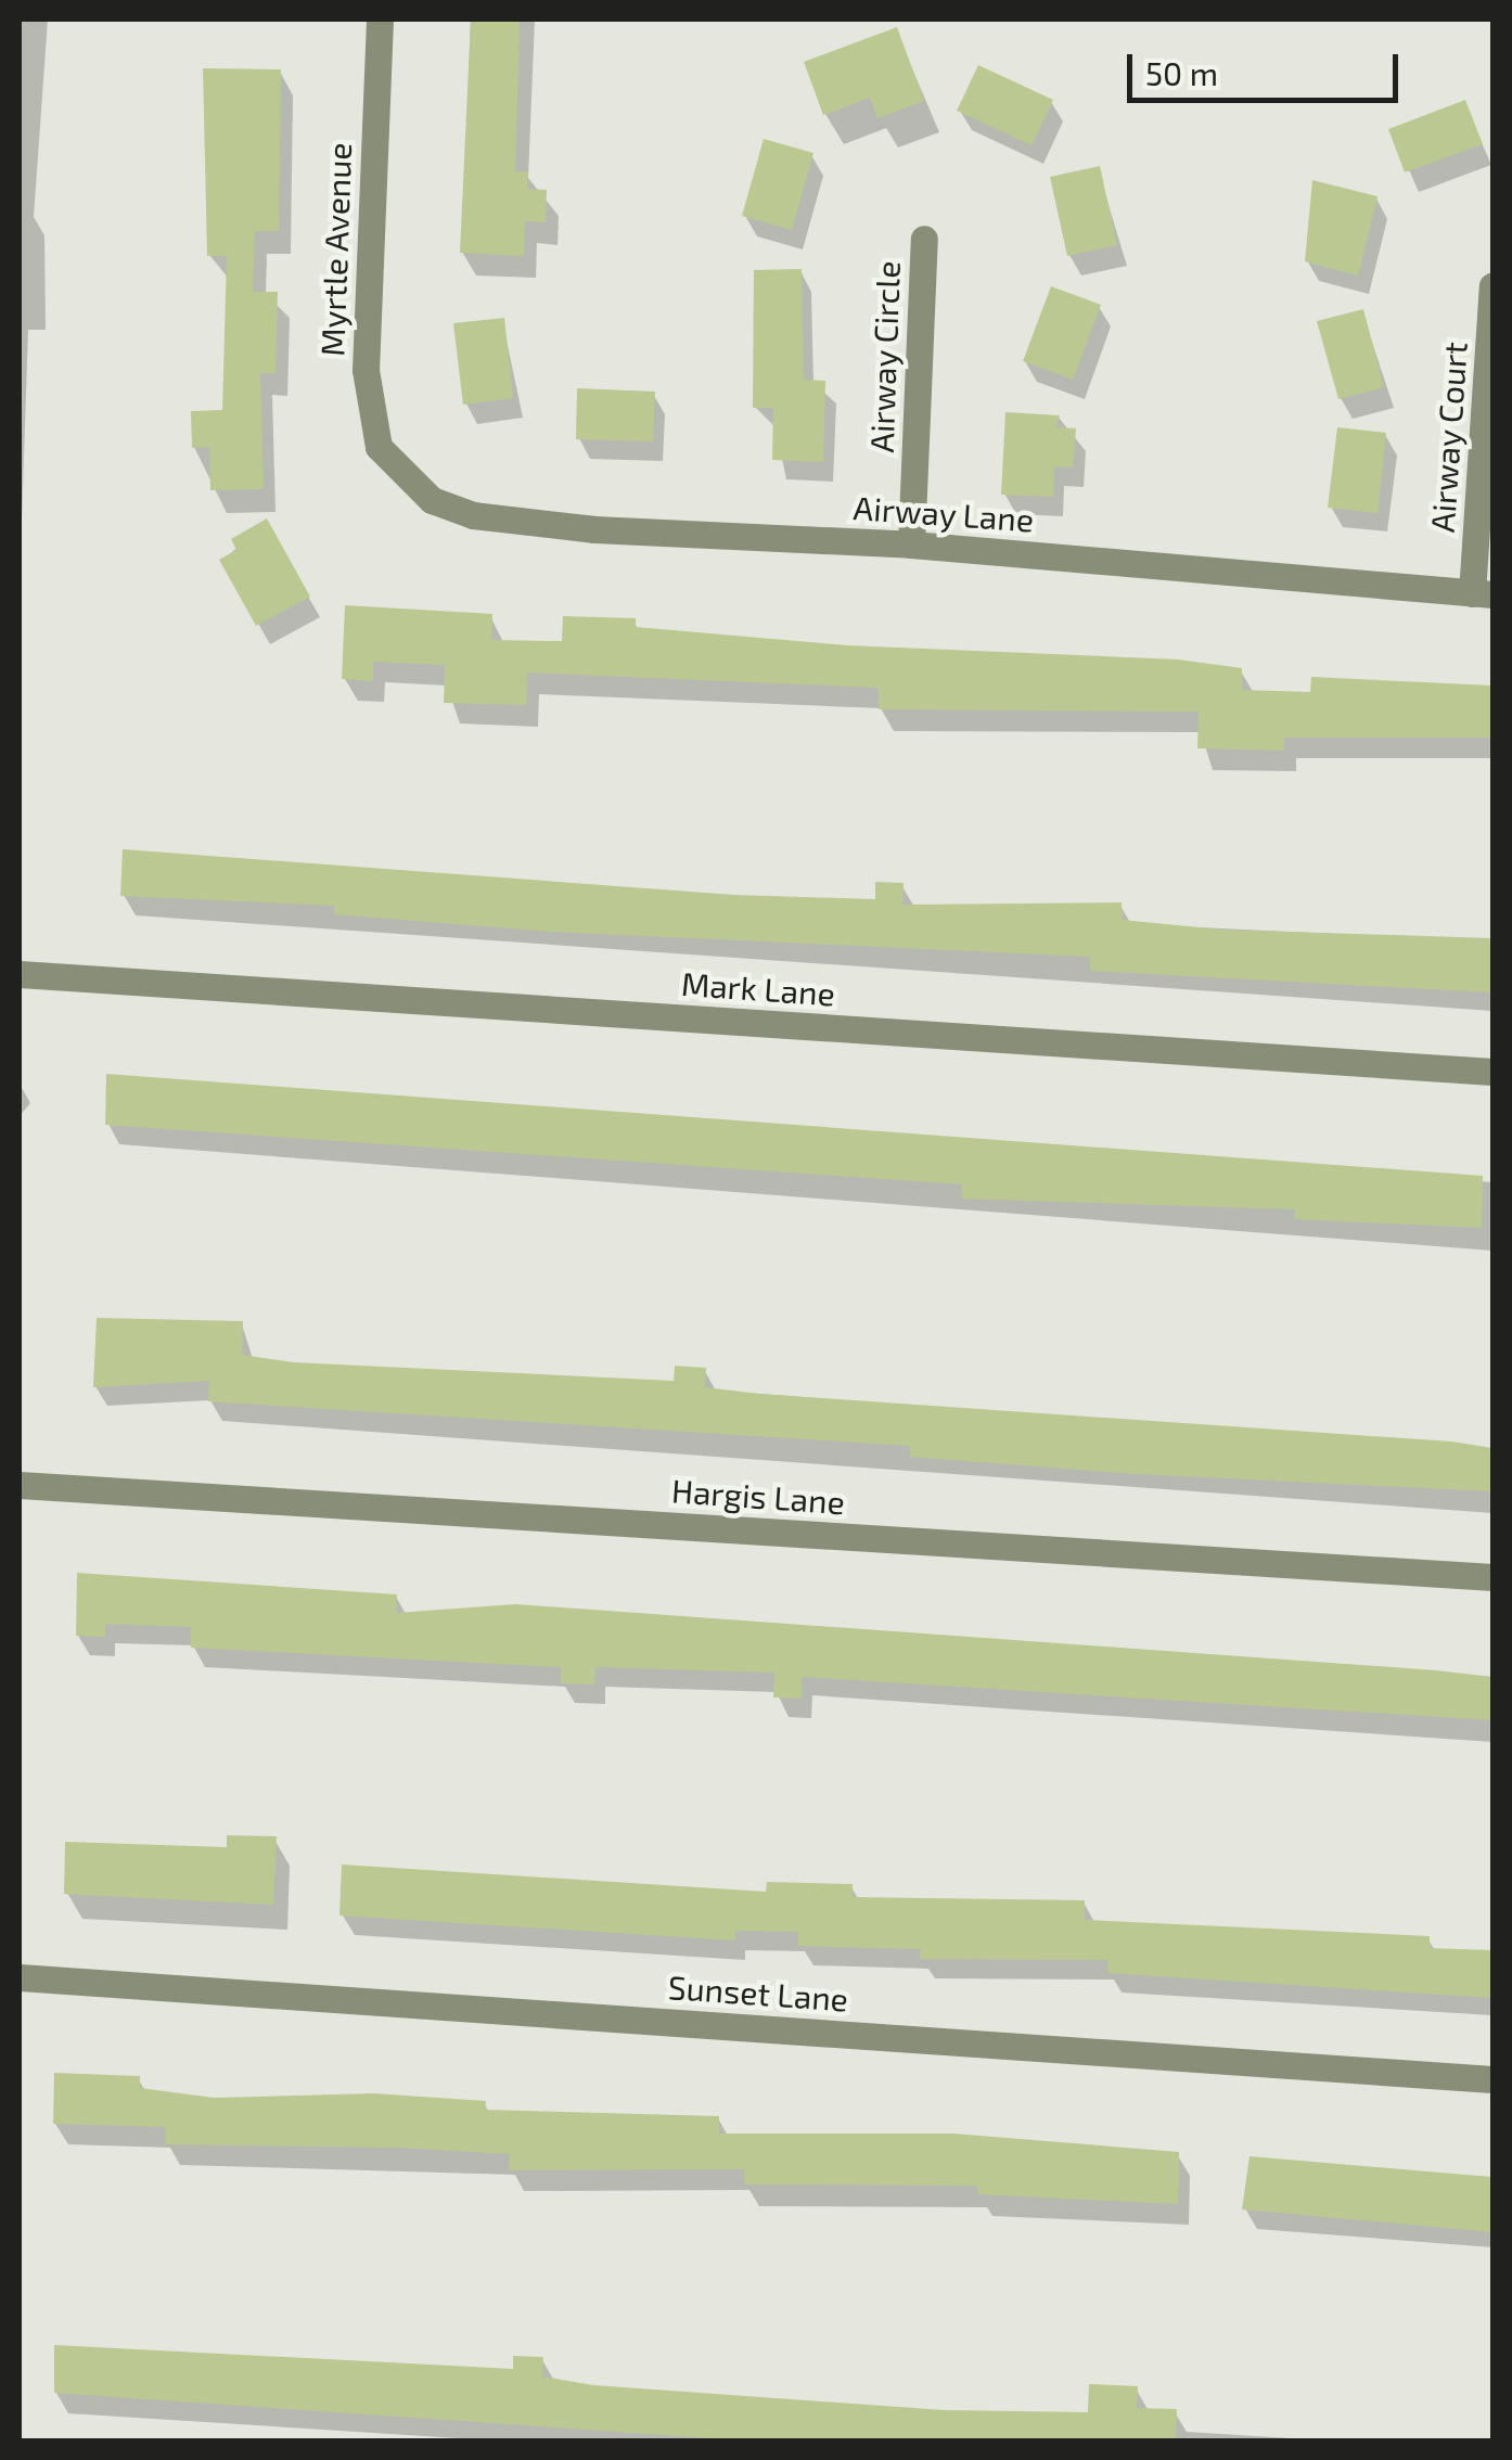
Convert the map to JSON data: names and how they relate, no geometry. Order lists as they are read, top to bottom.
{
  "streets": {
    "street": [
      "Myrtle Avenue",
      "Airway Circle",
      "Airway Court",
      "Airway Lane",
      "Mark Lane",
      "Hargis Lane",
      "Sunset Lane"
    ]
  },
  "crossings": [
    ["Myrtle Avenue", "Airway Lane"],
    ["Airway Circle", "Airway Lane"],
    ["Airway Court", "Airway Lane"]
  ],
  "scale_bar": "50 m"
}
